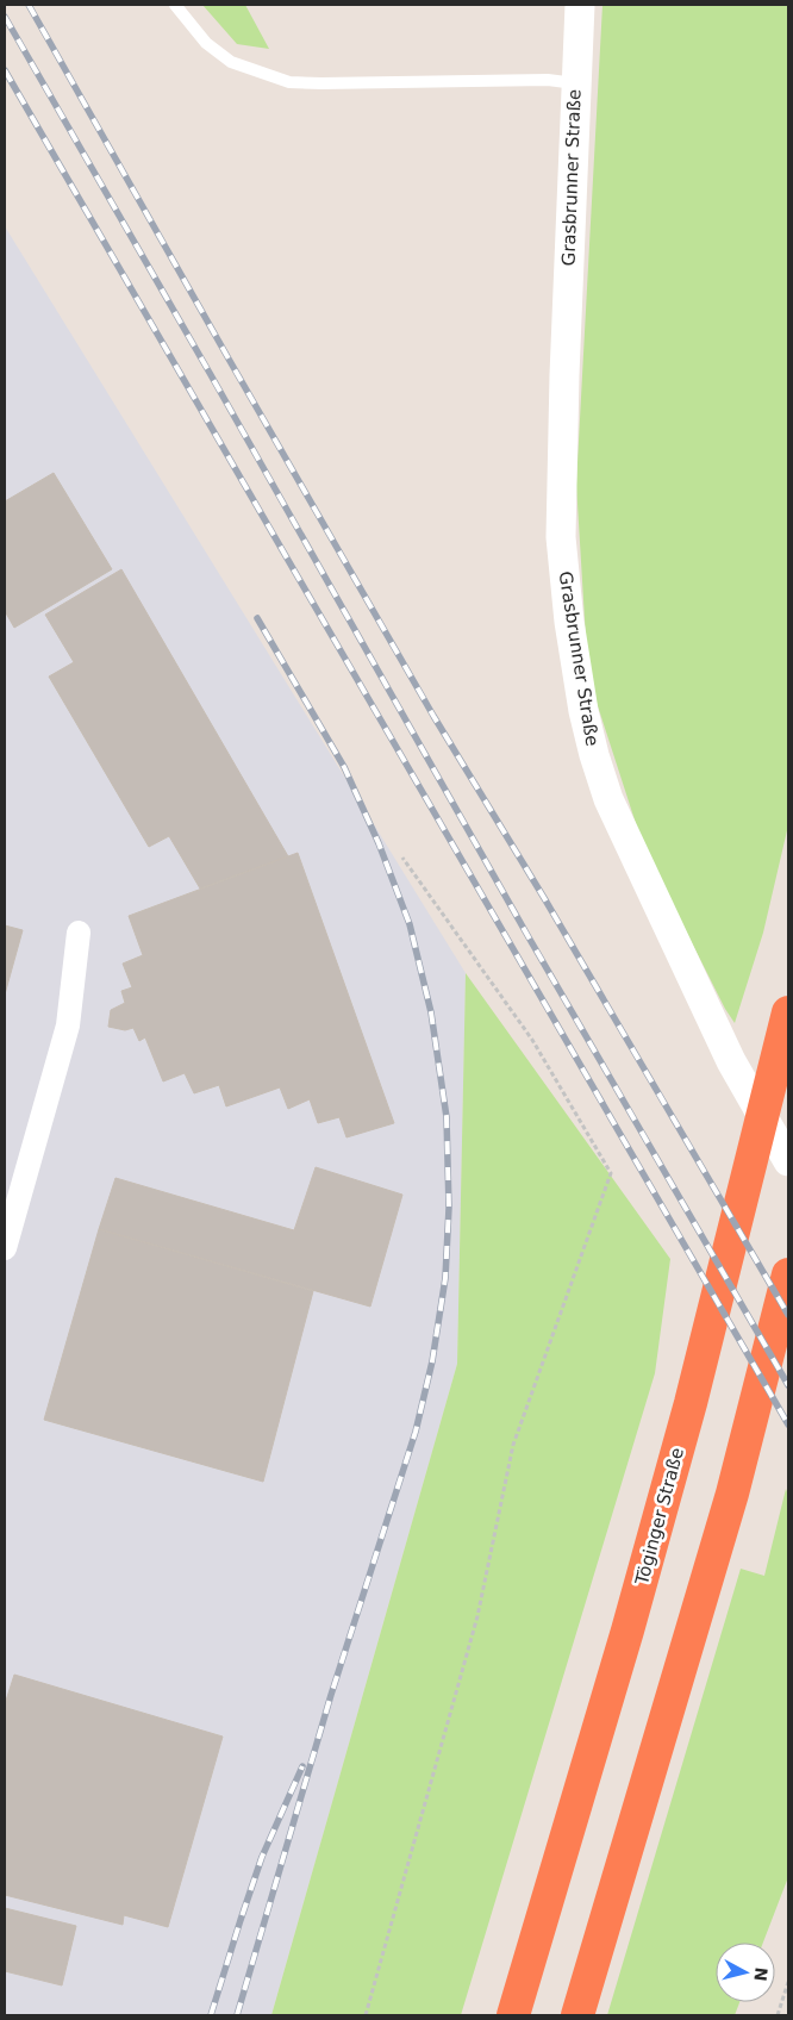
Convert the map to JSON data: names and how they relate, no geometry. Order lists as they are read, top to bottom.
{
  "streets": {
    "highway": ["Töginger Straße"],
    "street": ["Grasbrunner Straße"]
  },
  "north": "right"
}
